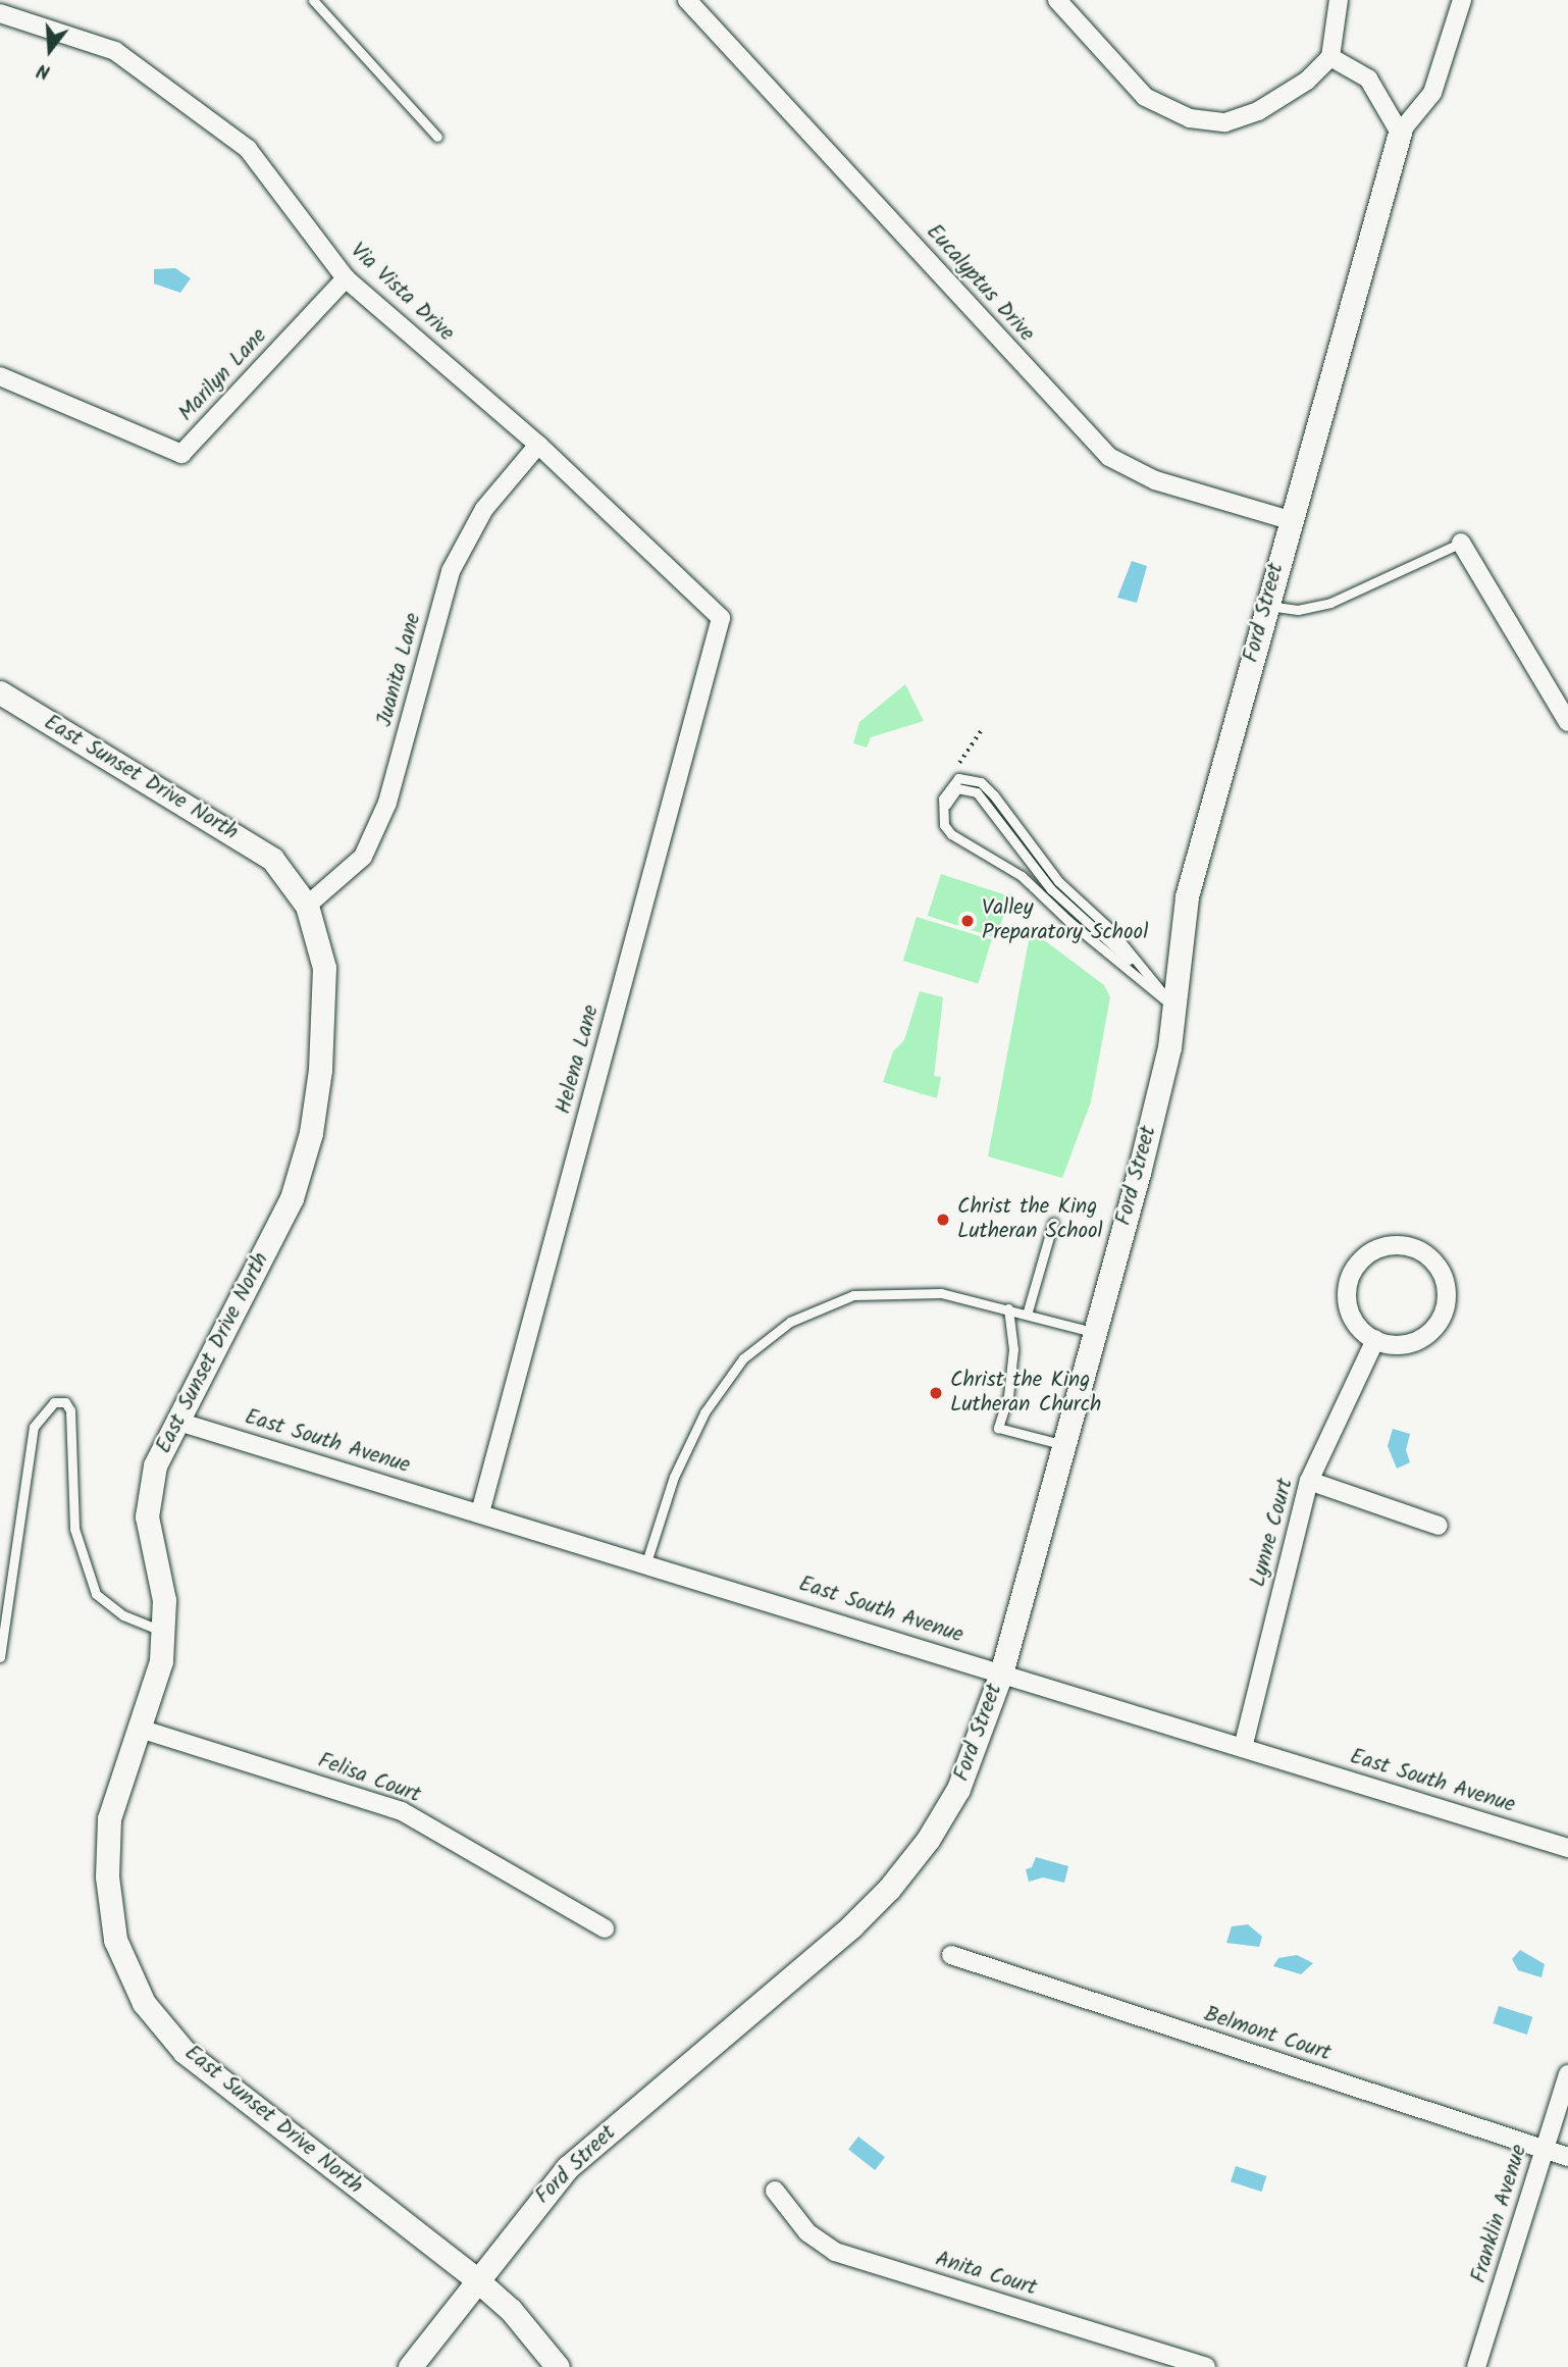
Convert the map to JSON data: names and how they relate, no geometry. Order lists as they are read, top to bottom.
{
  "streets": {
    "street": [
      "Eucalyptus Drive",
      "Via Vista Drive",
      "Marilyn Lane",
      "Ford Street",
      "Juanita Lane",
      "East Sunset Drive North",
      "Helena Lane",
      "East South Avenue",
      "Lynne Court",
      "Felisa Court",
      "Belmont Court",
      "Franklin Avenue",
      "Anita Court"
    ]
  },
  "crossings": [
    ["Eucalyptus Drive", "Ford Street"],
    ["Via Vista Drive", "Marilyn Lane"],
    ["Via Vista Drive", "Juanita Lane"],
    ["Via Vista Drive", "Helena Lane"],
    ["Ford Street", "East Sunset Drive North"],
    ["Ford Street", "East South Avenue"],
    ["Juanita Lane", "East Sunset Drive North"],
    ["East Sunset Drive North", "East South Avenue"],
    ["East Sunset Drive North", "Felisa Court"],
    ["Helena Lane", "East South Avenue"],
    ["East South Avenue", "Lynne Court"],
    ["Belmont Court", "Franklin Avenue"]
  ],
  "places": ["Valley Preparatory School", "Christ the King Lutheran School", "Christ the King Lutheran Church"],
  "north": "bottom"
}
